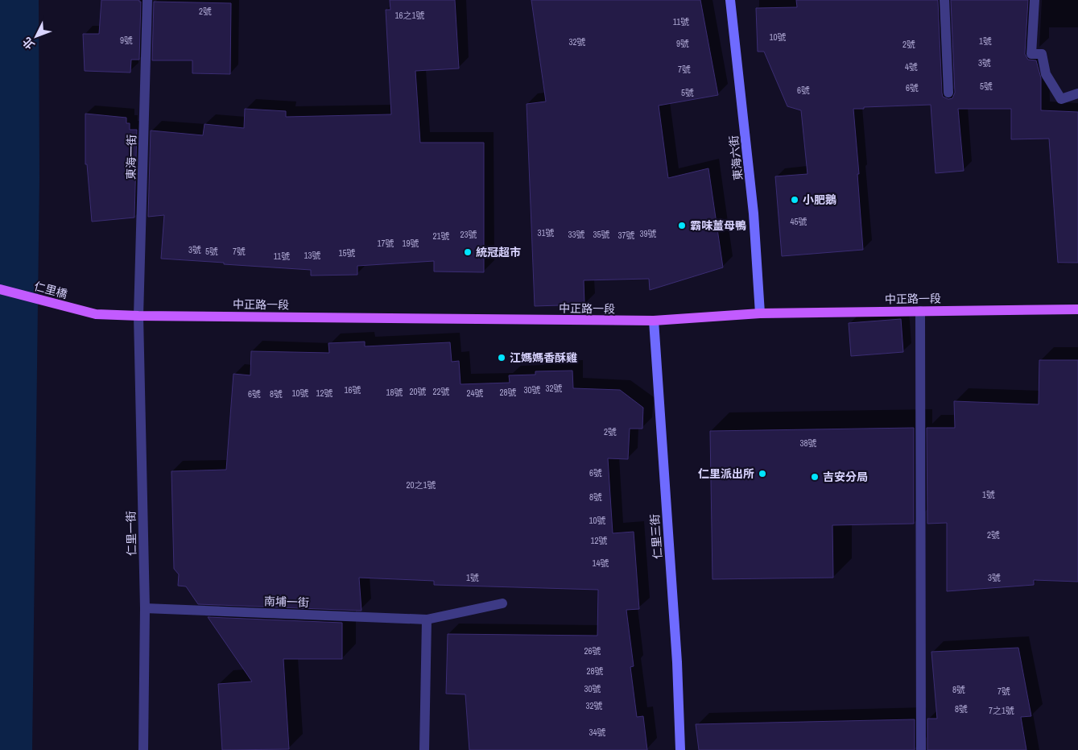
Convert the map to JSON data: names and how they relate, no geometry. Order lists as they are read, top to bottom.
{
  "streets": {
    "main road": ["仁里橋", "中正路一段"],
    "street": [
      "東海一街",
      "東海六街",
      "仁里一街",
      "仁里三街",
      "南埔一街"
    ]
  },
  "crossings": [
    ["東海一街", "中正路一段"],
    ["東海一街", "仁里一街"],
    ["東海六街", "中正路一段"],
    ["仁里橋", "中正路一段"],
    ["中正路一段", "仁里一街"],
    ["中正路一段", "仁里三街"],
    ["仁里一街", "南埔一街"]
  ],
  "places": [
    "小肥鵝",
    "霸味薑母鴨",
    "統冠超市",
    "江媽媽香酥雞",
    "仁里派出所",
    "吉安分局"
  ],
  "house_numbers": [
    "2號",
    "16之1號",
    "11號",
    "10號",
    "9號",
    "1號",
    "32號",
    "9號",
    "2號",
    "3號",
    "4號",
    "7號",
    "5號",
    "6號",
    "6號",
    "5號",
    "45號",
    "31號",
    "39號",
    "23號",
    "33號",
    "35號",
    "37號",
    "21號",
    "17號",
    "19號",
    "3號",
    "5號",
    "7號",
    "15號",
    "13號",
    "11號",
    "32號",
    "16號",
    "30號",
    "20號",
    "22號",
    "18號",
    "28號",
    "10號",
    "12號",
    "24號",
    "6號",
    "8號",
    "2號",
    "38號",
    "6號",
    "20之1號",
    "1號",
    "8號",
    "10號",
    "2號",
    "12號",
    "14號",
    "1號",
    "3號",
    "26號",
    "28號",
    "30號",
    "8號",
    "7號",
    "32號",
    "8號",
    "7之1號",
    "34號"
  ],
  "north": "bottom left"
}
